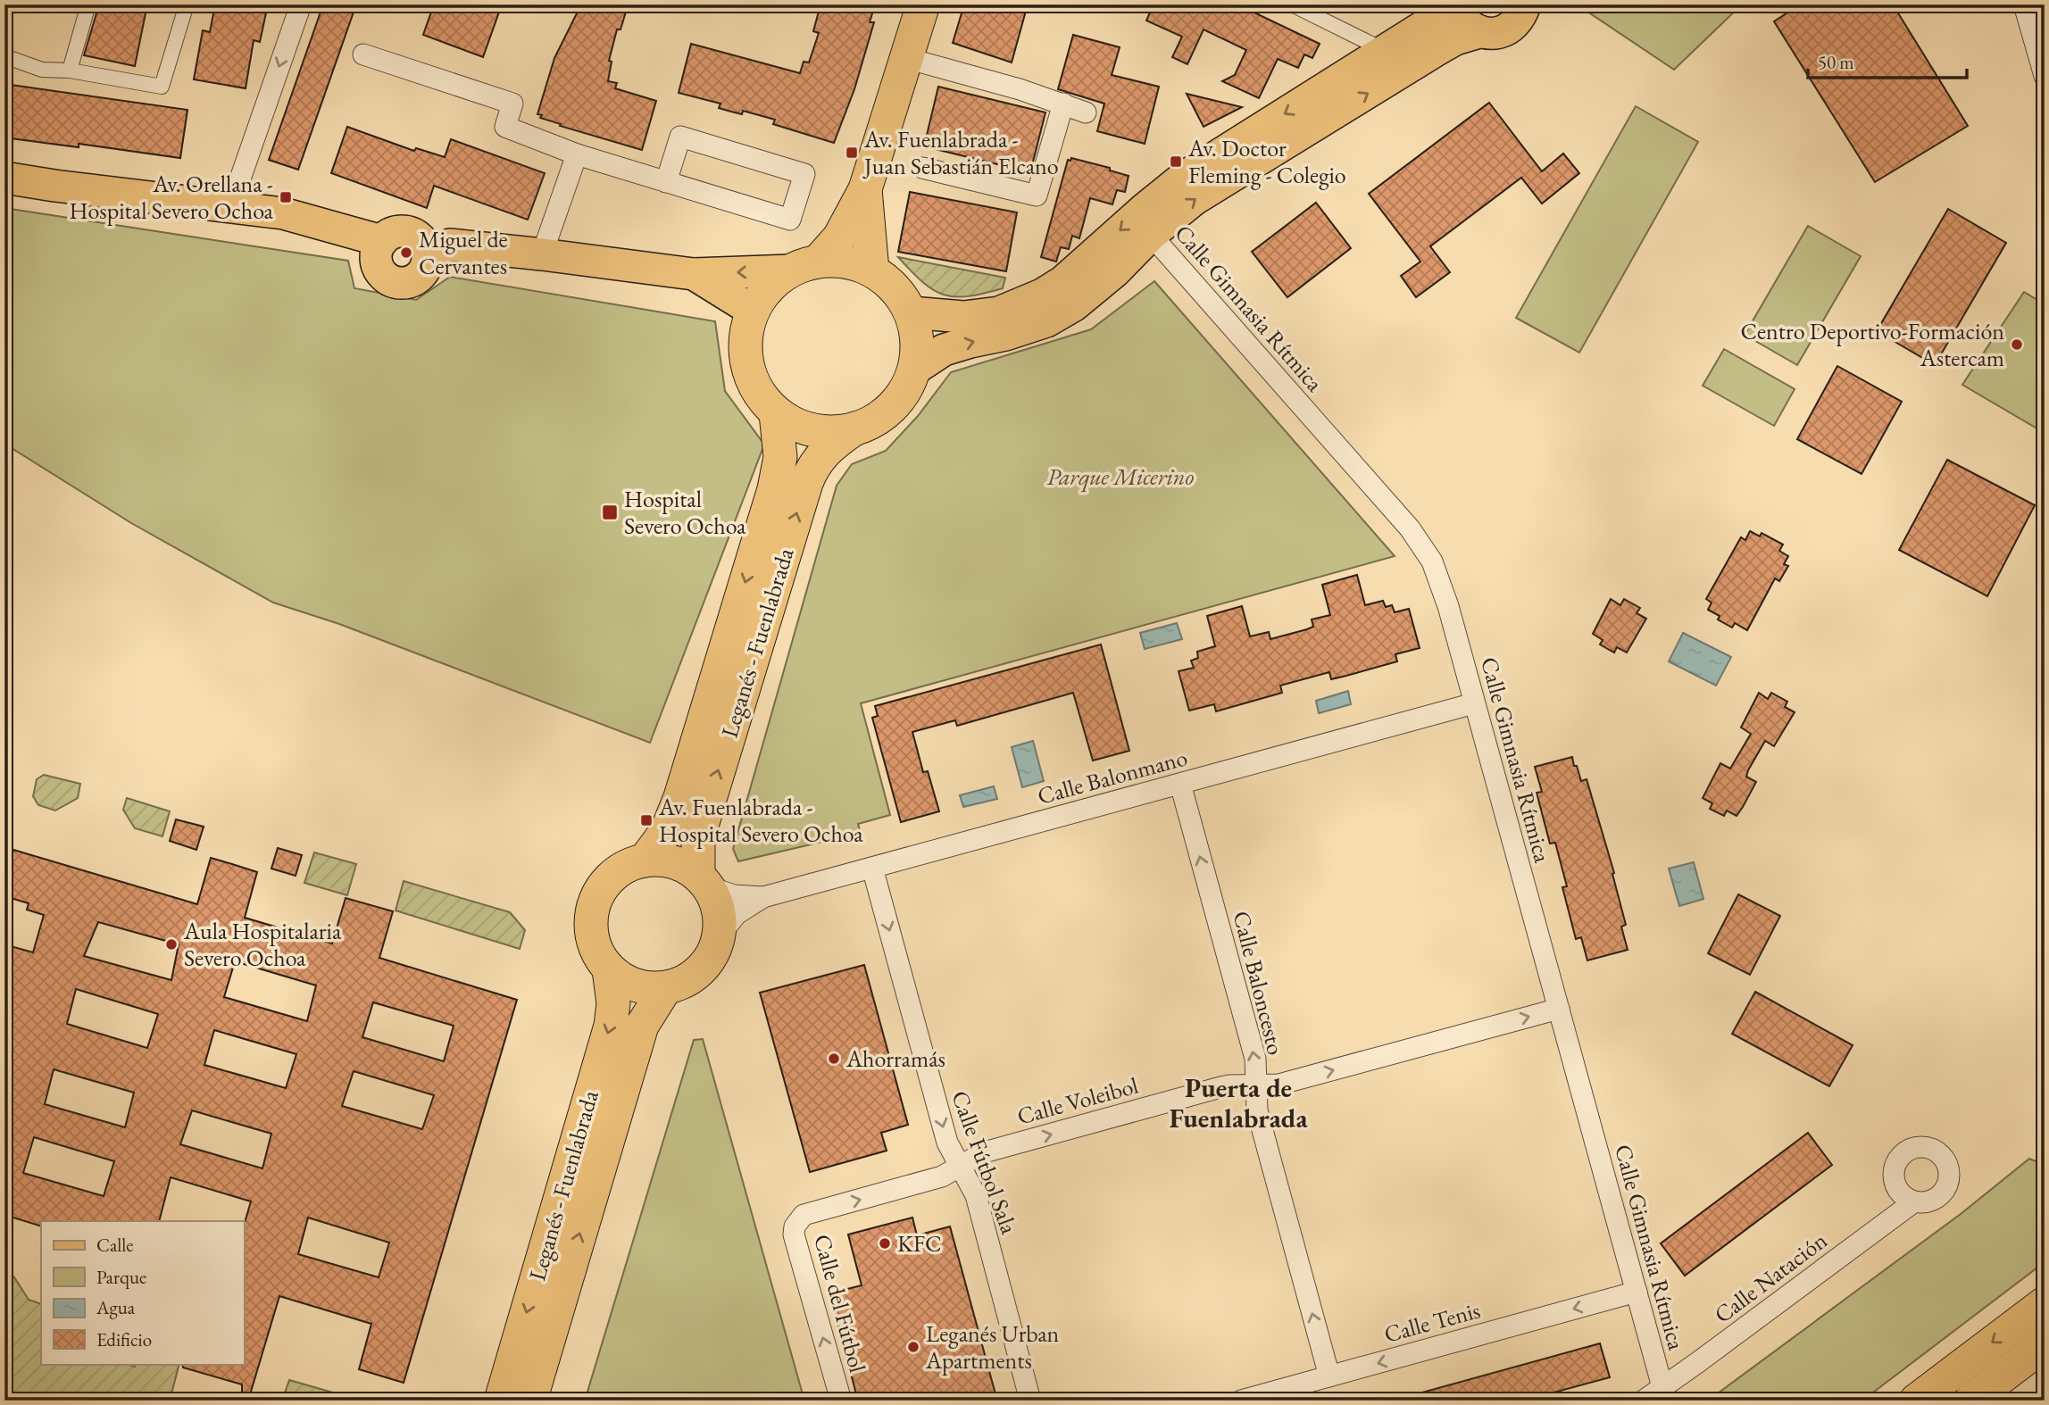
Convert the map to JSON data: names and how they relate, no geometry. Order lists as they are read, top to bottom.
{
  "streets": {
    "highway": ["Leganés - Fuenlabrada"],
    "street": [
      "Calle Gimnasia Rítmica",
      "Calle Balonmano",
      "Calle Baloncesto",
      "Calle Voleibol",
      "Calle Fútbol Sala",
      "Calle Natación",
      "Calle del Fútbol",
      "Calle Tenis"
    ]
  },
  "crossings": [
    ["Calle Gimnasia Rítmica", "Calle Balonmano"],
    ["Calle Gimnasia Rítmica", "Calle Voleibol"],
    ["Calle Gimnasia Rítmica", "Calle Natación"],
    ["Calle Gimnasia Rítmica", "Calle Tenis"],
    ["Leganés - Fuenlabrada", "Calle Balonmano"],
    ["Calle Balonmano", "Calle Baloncesto"],
    ["Calle Balonmano", "Calle Fútbol Sala"],
    ["Calle Baloncesto", "Calle Voleibol"],
    ["Calle Baloncesto", "Calle Tenis"],
    ["Calle Voleibol", "Calle Fútbol Sala"],
    ["Calle Voleibol", "Calle del Fútbol"]
  ],
  "one_way": [
    "Calle Baloncesto",
    "Calle Voleibol",
    "Calle Fútbol Sala",
    "Calle del Fútbol",
    "Calle Tenis"
  ],
  "districts": ["Puerta de Fuenlabrada"],
  "parks": ["Parque Micerino"],
  "places": {
    "transit": [
      "Av. Fuenlabrada - Juan Sebastián Elcano",
      "Av. Doctor Fleming - Colegio",
      "Av. Orellana - Hospital Severo Ochoa",
      "Hospital Severo Ochoa",
      "Av. Fuenlabrada - Hospital Severo Ochoa"
    ],
    "other": [
      "Miguel de Cervantes",
      "Centro Deportivo-Formación Astercam",
      "Aula Hospitalaria Severo Ochoa",
      "Ahorramás",
      "KFC",
      "Leganés Urban Apartments"
    ]
  },
  "legend": [
    "Calle",
    "Parque",
    "Agua",
    "Edificio"
  ],
  "scale_bar": "50 m"
}
